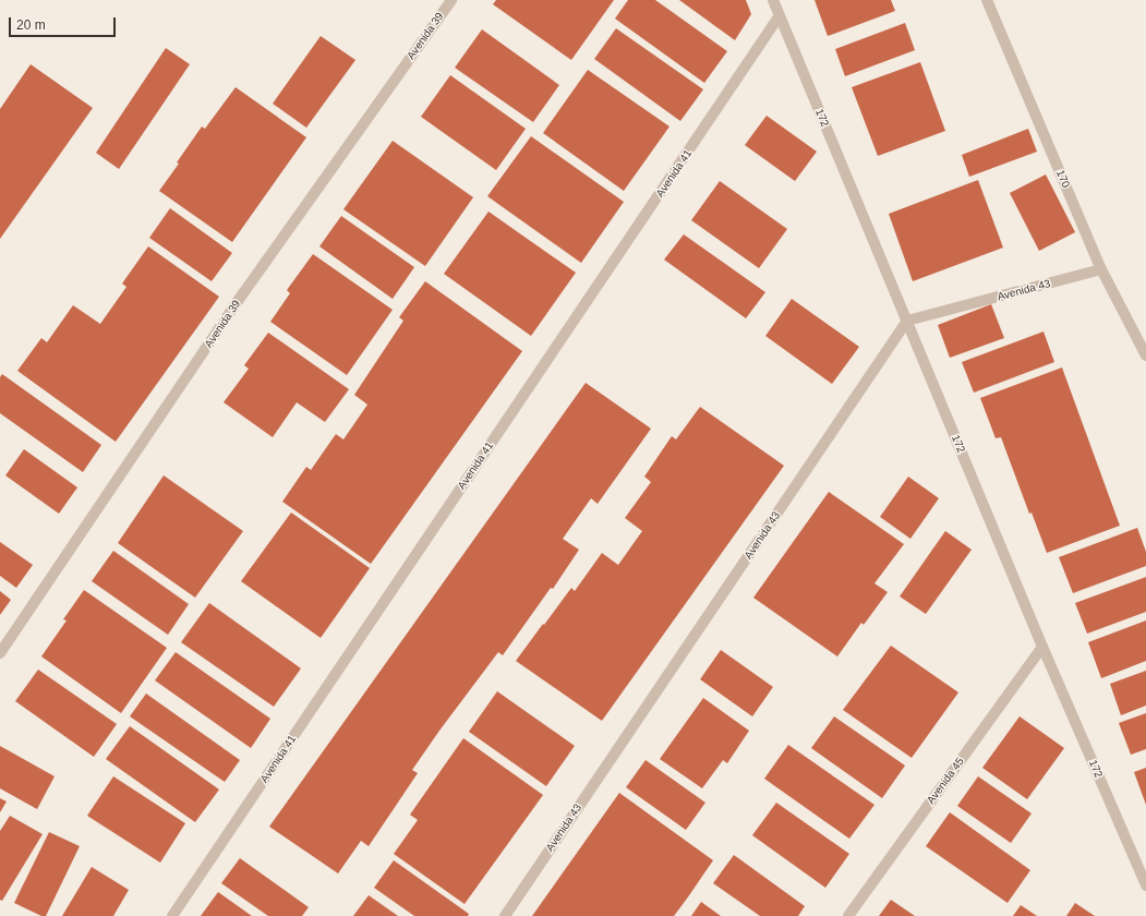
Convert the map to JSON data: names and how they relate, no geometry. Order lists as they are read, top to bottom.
{
  "streets": {
    "street": [
      "Avenida 39",
      "172",
      "Avenida 41",
      "170",
      "Avenida 43",
      "Avenida 45"
    ]
  },
  "crossings": [
    ["172", "Avenida 41"],
    ["172", "Avenida 43"],
    ["172", "Avenida 45"],
    ["170", "Avenida 43"]
  ],
  "scale_bar": "20 m"
}
